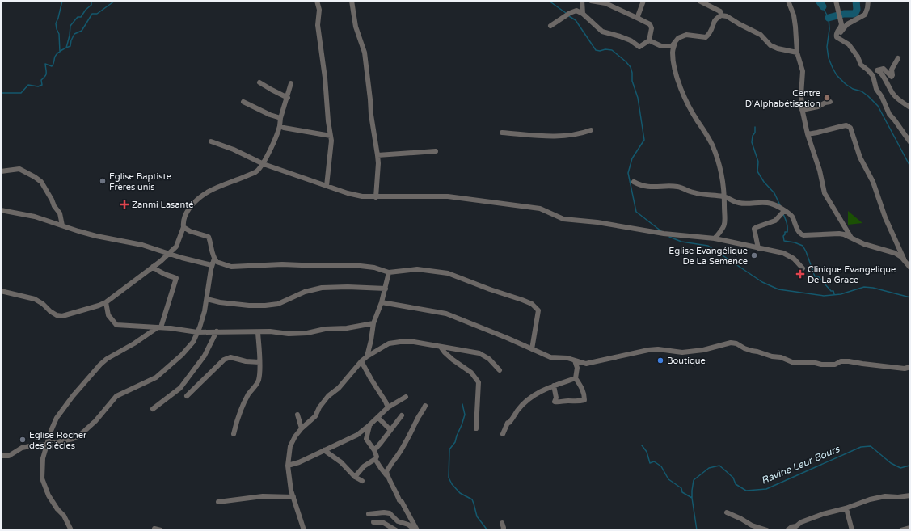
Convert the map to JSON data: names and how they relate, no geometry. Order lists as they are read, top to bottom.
{
  "water": ["Ravine Leur Bours"],
  "places": {
    "other": [
      "Centre D'Alphabétisation",
      "Eglise Baptiste Frères unis",
      "Eglise Evangélique De La Semence",
      "Boutique",
      "Eglise Rocher des Siècles"
    ],
    "health": ["Zanmi Lasanté", "Clinique Evangelique De La Grace"]
  }
}
